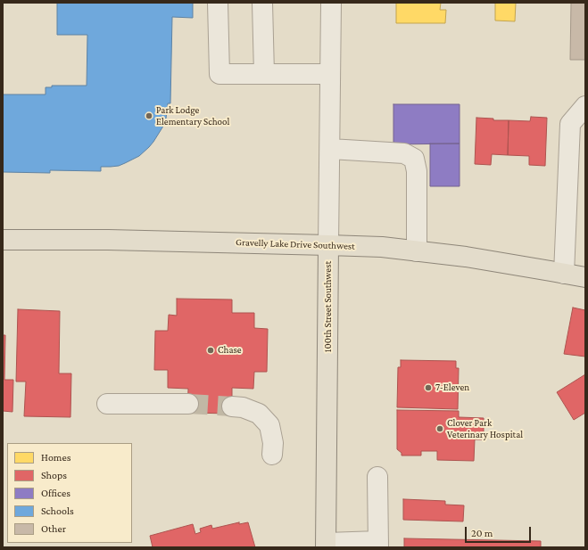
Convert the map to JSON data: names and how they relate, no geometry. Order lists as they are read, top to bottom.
{
  "streets": {
    "main road": ["Gravelly Lake Drive Southwest", "100th Street Southwest"]
  },
  "crossings": [
    ["Gravelly Lake Drive Southwest", "100th Street Southwest"]
  ],
  "places": [
    "Park Lodge Elementary School",
    "Chase",
    "7-Eleven",
    "Clover Park Veterinary Hospital"
  ],
  "legend": [
    "Homes",
    "Shops",
    "Offices",
    "Schools",
    "Other"
  ],
  "scale_bar": "20 m"
}
